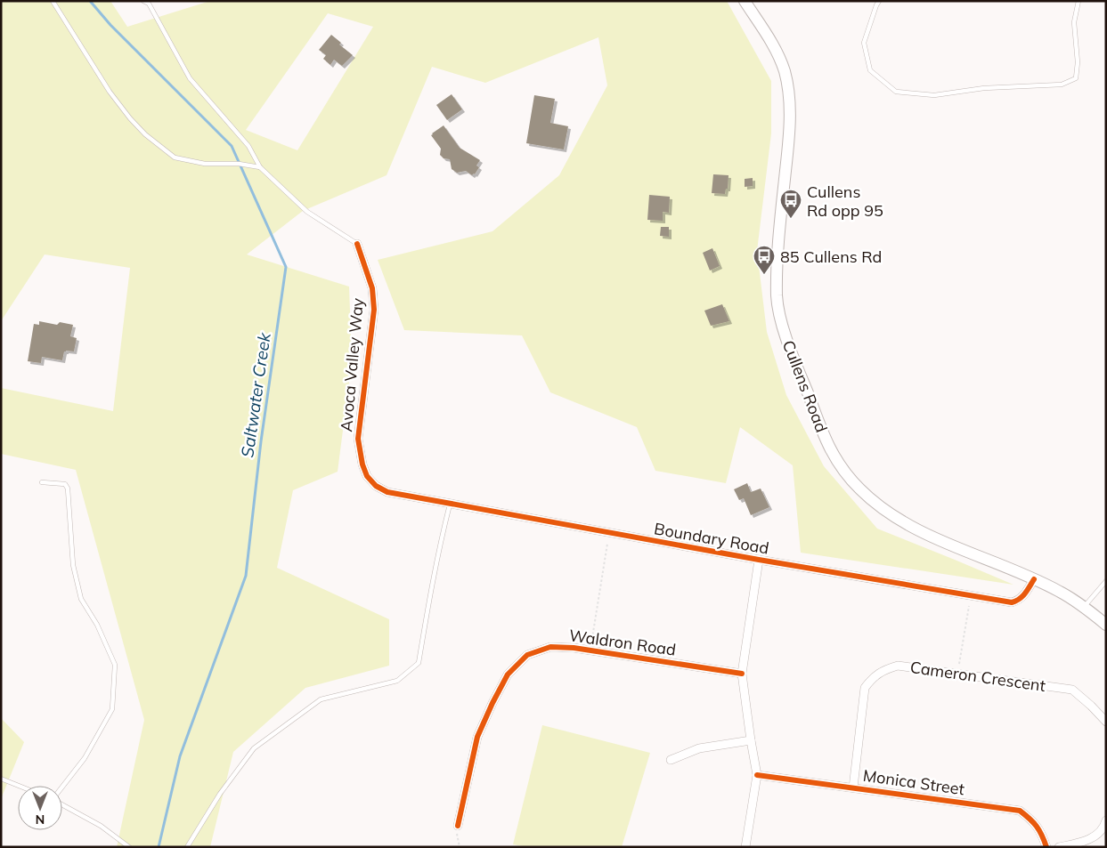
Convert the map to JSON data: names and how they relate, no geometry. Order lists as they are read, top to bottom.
{
  "streets": {
    "main road": ["Cullens Road"],
    "street": [
      "Avoca Valley Way",
      "Boundary Road",
      "Waldron Road",
      "Cameron Crescent",
      "Monica Street"
    ]
  },
  "crossings": [
    ["Avoca Valley Way", "Boundary Road"],
    ["Cullens Road", "Boundary Road"],
    ["Cameron Crescent", "Monica Street"]
  ],
  "water": ["Saltwater Creek"],
  "places": {
    "bus stop": ["Cullens Rd opp 95", "85 Cullens Rd"]
  },
  "north": "bottom"
}
